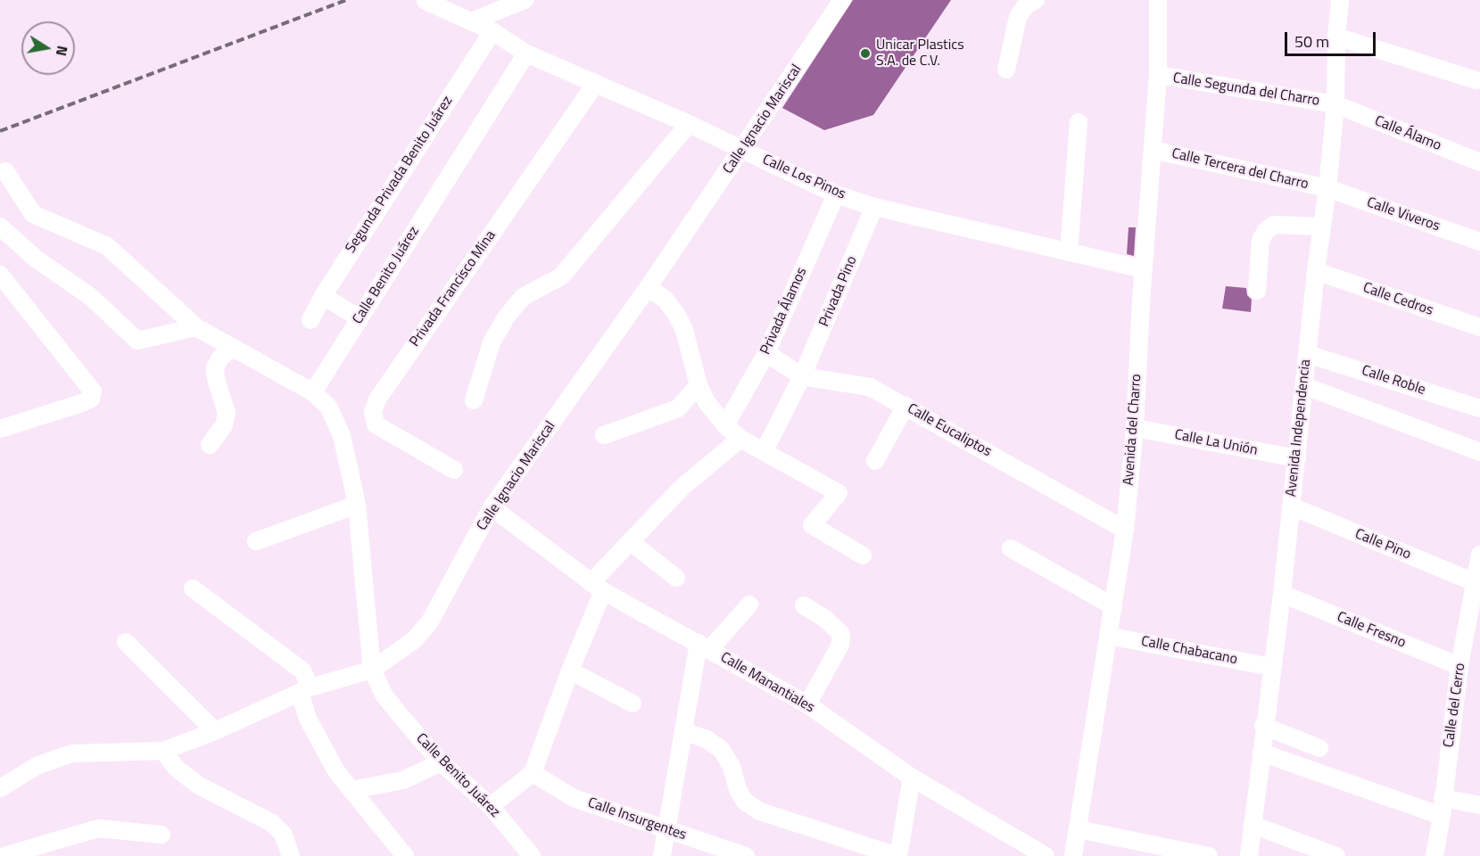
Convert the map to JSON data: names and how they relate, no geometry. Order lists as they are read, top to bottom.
{
  "streets": {
    "street": [
      "Calle Segunda del Charro",
      "Calle Ignacio Mariscal",
      "Calle Álamo",
      "Calle Tercera del Charro",
      "Segunda Privada Benito Juárez",
      "Calle Los Pinos",
      "Calle Viveros",
      "Calle Benito Juárez",
      "Privada Francisco Mina",
      "Privada Pino",
      "Calle Cedros",
      "Privada Álamos",
      "Calle Roble",
      "Avenida Independencia",
      "Avenida del Charro",
      "Calle Eucaliptos",
      "Calle La Unión",
      "Calle Pino",
      "Calle Fresno",
      "Calle Chabacano",
      "Calle Manantiales",
      "Calle del Cerro",
      "Calle Insurgentes"
    ]
  },
  "crossings": [
    ["Calle Segunda del Charro", "Calle Álamo"],
    ["Calle Segunda del Charro", "Avenida Independencia"],
    ["Calle Segunda del Charro", "Avenida del Charro"],
    ["Calle Ignacio Mariscal", "Calle Los Pinos"],
    ["Calle Ignacio Mariscal", "Calle Benito Juárez"],
    ["Calle Ignacio Mariscal", "Calle Manantiales"],
    ["Calle Álamo", "Avenida Independencia"],
    ["Calle Tercera del Charro", "Calle Viveros"],
    ["Calle Tercera del Charro", "Avenida Independencia"],
    ["Calle Tercera del Charro", "Avenida del Charro"],
    ["Segunda Privada Benito Juárez", "Calle Los Pinos"],
    ["Calle Los Pinos", "Calle Benito Juárez"],
    ["Calle Los Pinos", "Privada Francisco Mina"],
    ["Calle Los Pinos", "Privada Pino"],
    ["Calle Los Pinos", "Privada Álamos"],
    ["Calle Los Pinos", "Avenida del Charro"],
    ["Calle Viveros", "Avenida Independencia"],
    ["Privada Pino", "Calle Eucaliptos"],
    ["Calle Cedros", "Avenida Independencia"],
    ["Privada Álamos", "Calle Eucaliptos"],
    ["Calle Roble", "Avenida Independencia"],
    ["Avenida Independencia", "Calle La Unión"],
    ["Avenida Independencia", "Calle Pino"],
    ["Avenida Independencia", "Calle Fresno"],
    ["Avenida Independencia", "Calle Chabacano"],
    ["Avenida del Charro", "Calle Eucaliptos"],
    ["Avenida del Charro", "Calle La Unión"],
    ["Avenida del Charro", "Calle Chabacano"],
    ["Calle Pino", "Calle del Cerro"],
    ["Calle Fresno", "Calle del Cerro"]
  ],
  "places": ["Unicar Plastics S.A. de C.V."],
  "scale_bar": "50 m",
  "north": "right"
}
